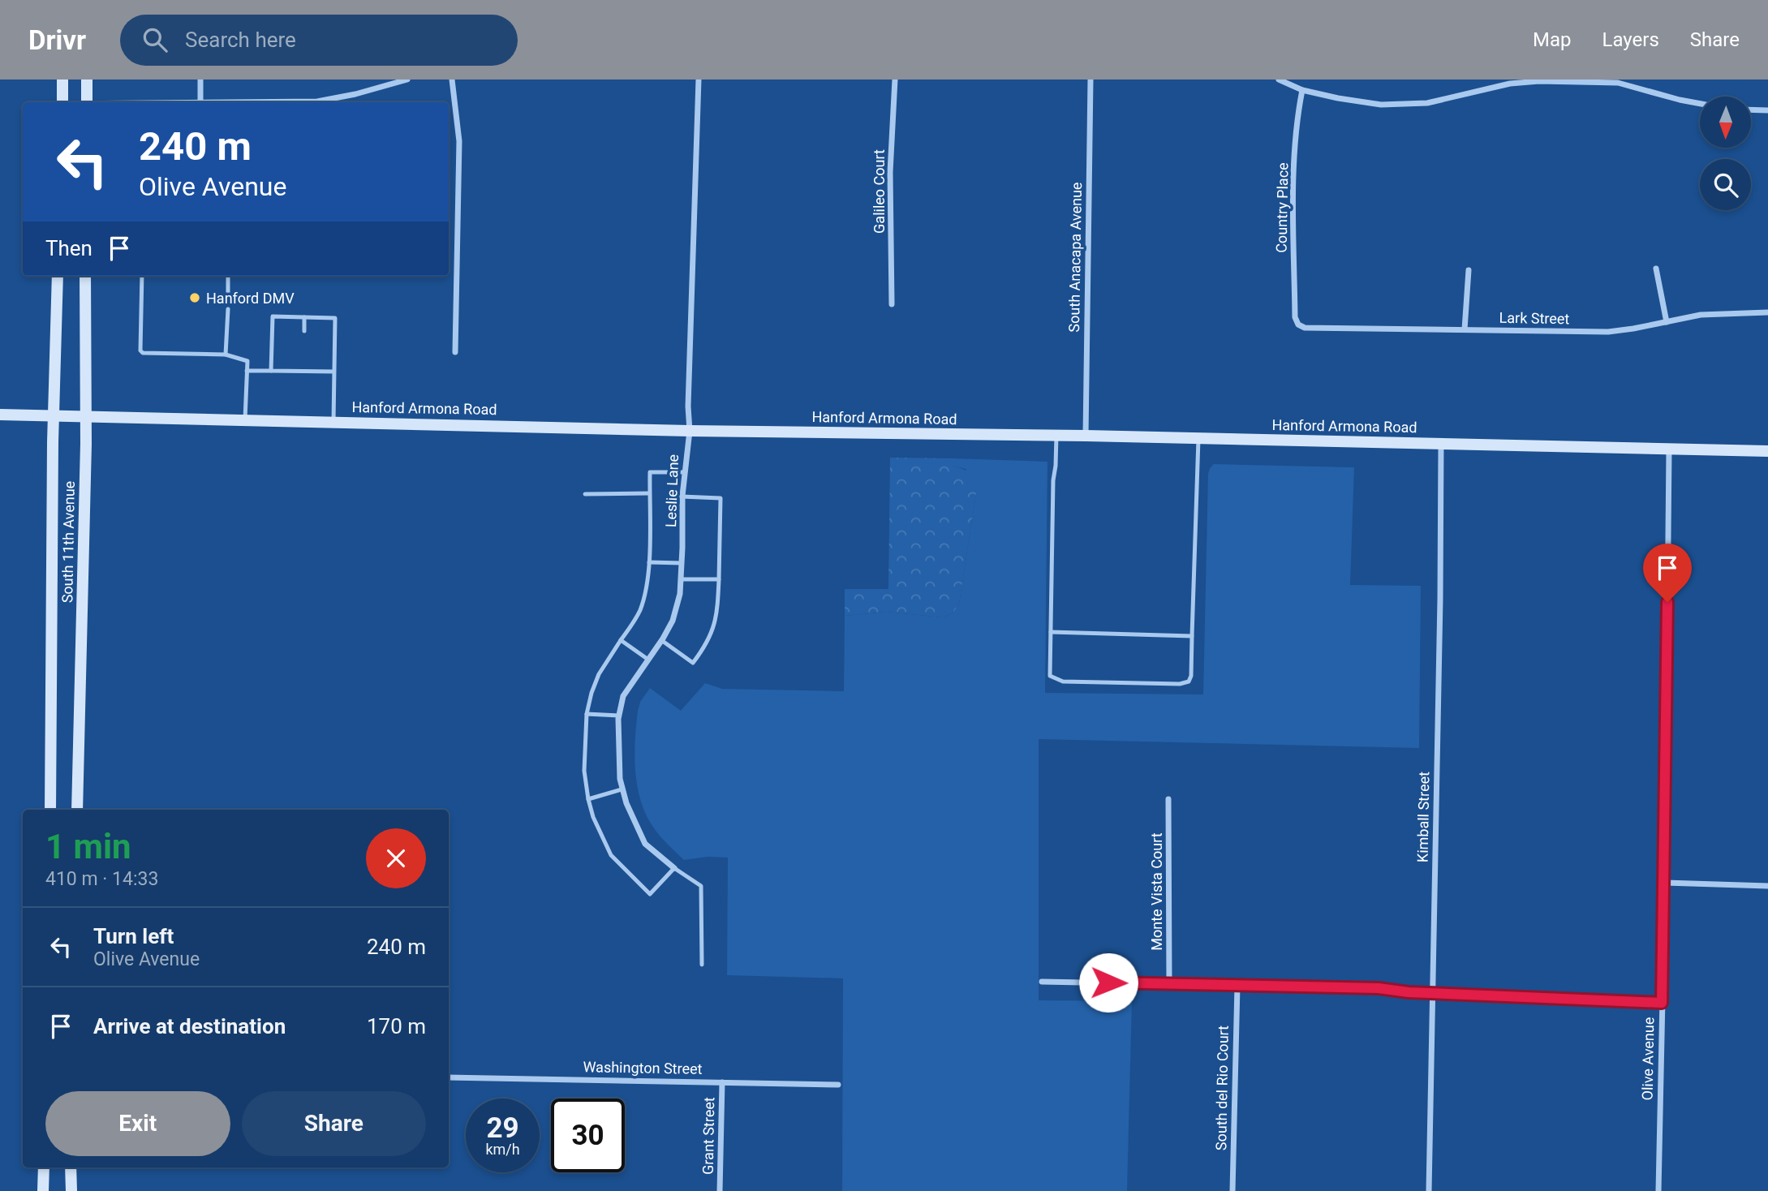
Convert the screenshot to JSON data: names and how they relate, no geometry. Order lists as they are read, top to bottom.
{
  "streets": {
    "main road": ["Hanford Armona Road", "South 11th Avenue"],
    "street": [
      "Galileo Court",
      "Country Place",
      "South Anacapa Avenue",
      "Lark Street",
      "Leslie Lane",
      "Kimball Street",
      "Monte Vista Court",
      "Olive Avenue",
      "Washington Street",
      "South del Rio Court",
      "Grant Street"
    ]
  },
  "crossings": [
    ["Country Place", "Lark Street"],
    ["South Anacapa Avenue", "Hanford Armona Road"],
    ["Hanford Armona Road", "Leslie Lane"],
    ["Hanford Armona Road", "South 11th Avenue"],
    ["Hanford Armona Road", "Kimball Street"],
    ["Hanford Armona Road", "Olive Avenue"],
    ["Washington Street", "Grant Street"]
  ],
  "places": ["Hanford DMV"],
  "north": "bottom",
  "page": {
    "header": "Drivr",
    "search": "Search here",
    "nav": ["Map", "Layers", "Share"],
    "turn": ["240 m", "Olive Avenue"],
    "then": "Then",
    "heading": ["1 min", "410 m · 14:33"],
    "list": [
      {
        "name": "Turn left",
        "note": "Olive Avenue",
        "value": "240 m"
      },
      {
        "name": "Arrive at destination",
        "value": "170 m"
      }
    ],
    "buttons": ["Exit", "Share"],
    "speed": "29 km/h",
    "limit": "30"
  }
}
